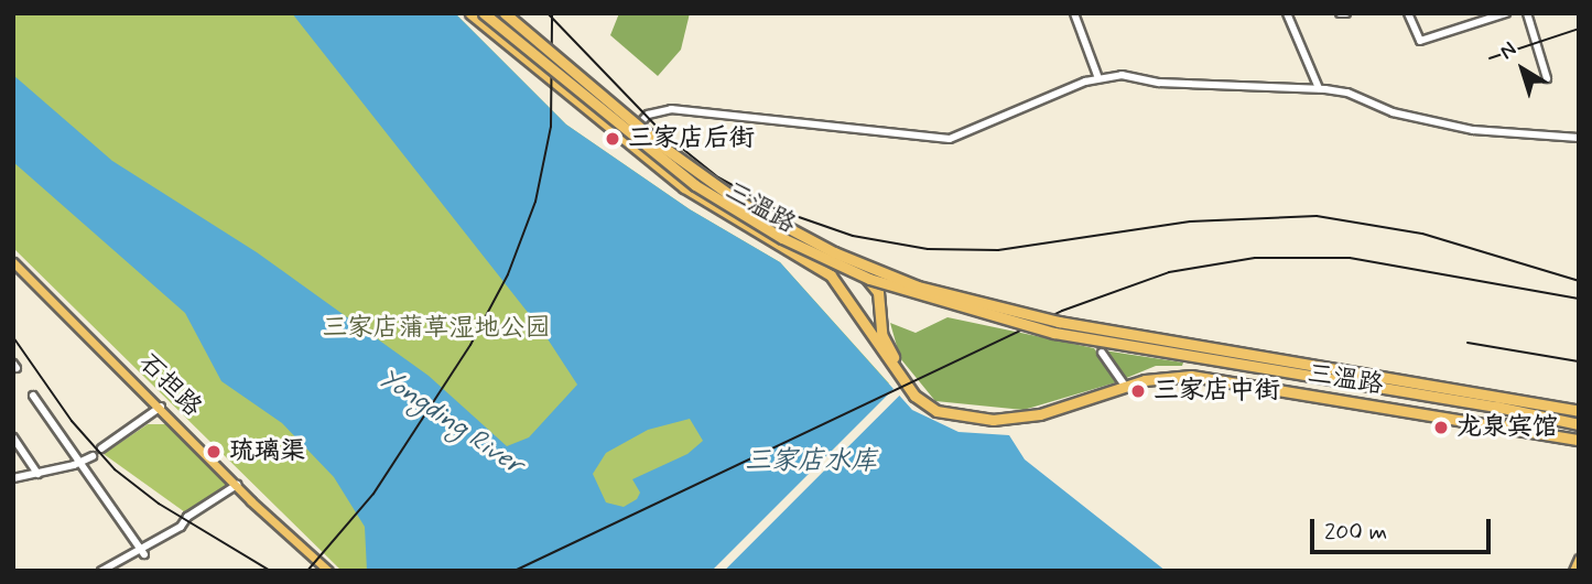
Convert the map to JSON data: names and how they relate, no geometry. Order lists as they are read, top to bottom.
{
  "streets": {
    "highway": ["三温路"],
    "main road": ["石担路"]
  },
  "water": ["Yongding River", "三家店水库"],
  "parks": ["三家店蒲草湿地公园"],
  "places": [
    "三家店后街",
    "三家店中街",
    "龙泉宾馆",
    "琉璃渠"
  ],
  "scale_bar": "200 m",
  "north": "top left"
}
